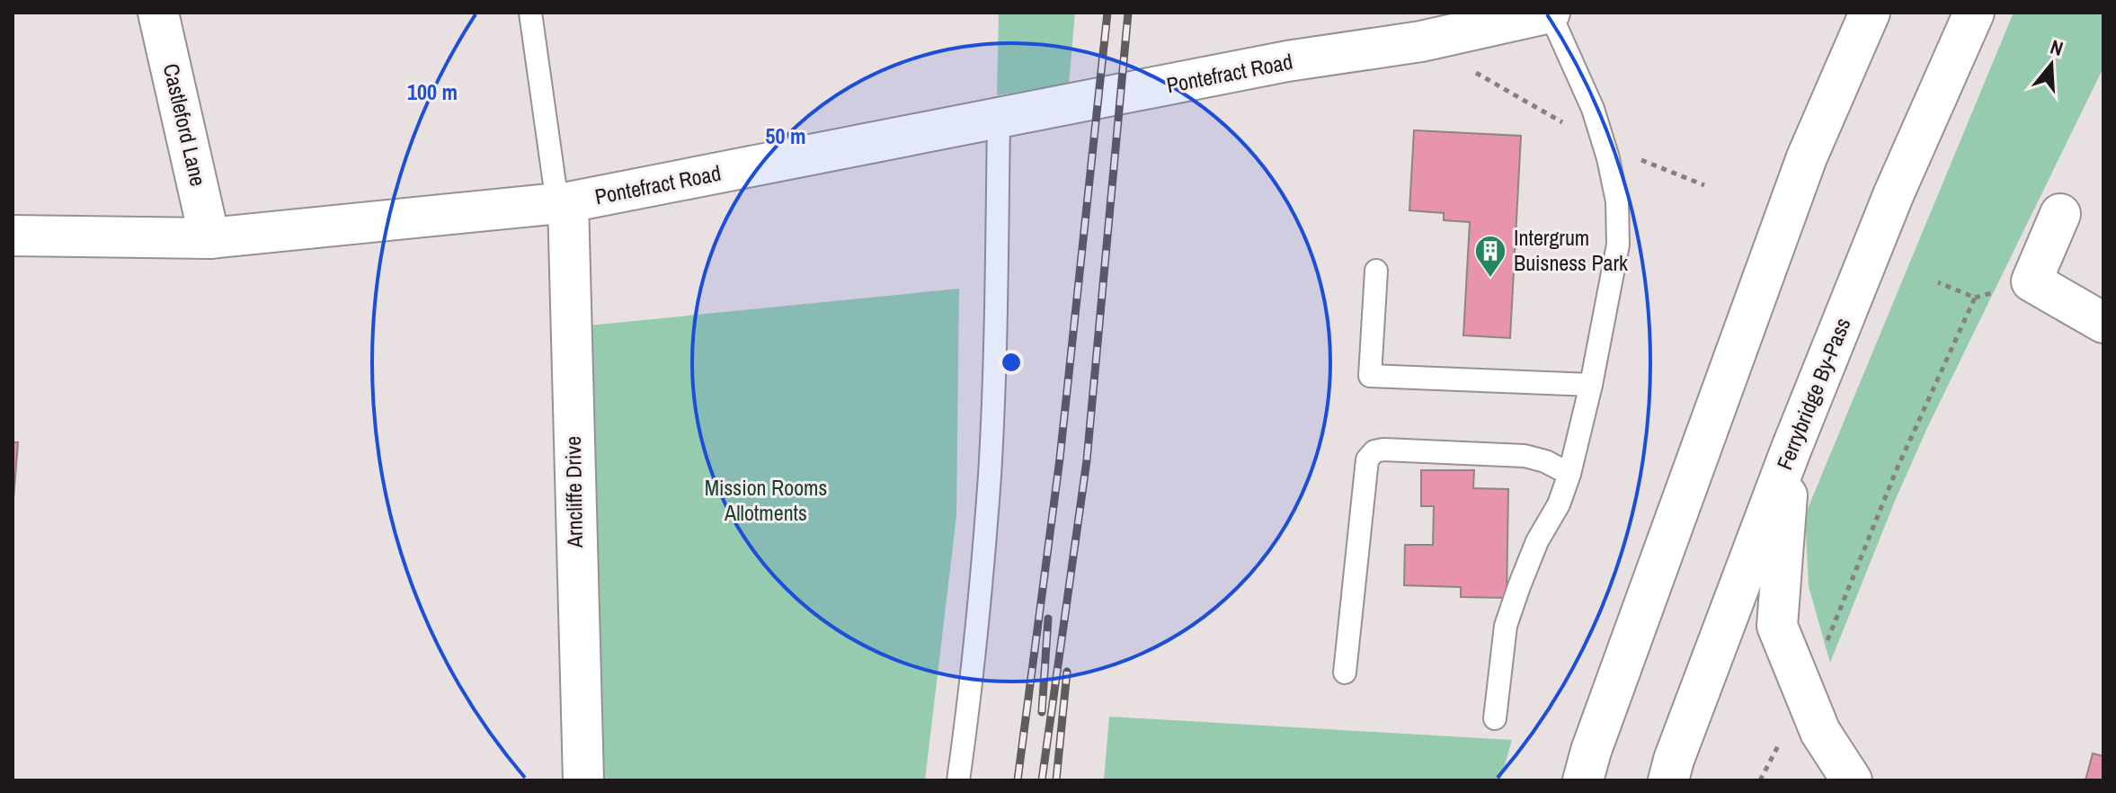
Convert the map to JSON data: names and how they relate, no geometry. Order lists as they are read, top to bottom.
{
  "streets": {
    "street": [
      "Pontefract Road",
      "Castleford Lane",
      "Ferrybridge By-Pass",
      "Arncliffe Drive"
    ]
  },
  "crossings": [
    ["Pontefract Road", "Castleford Lane"],
    ["Pontefract Road", "Arncliffe Drive"]
  ],
  "parks": ["Mission Rooms Allotments"],
  "places": {
    "building": ["Intergrum Buisness Park"]
  },
  "north": "top",
  "rings": ["100 m", "50 m"]
}
